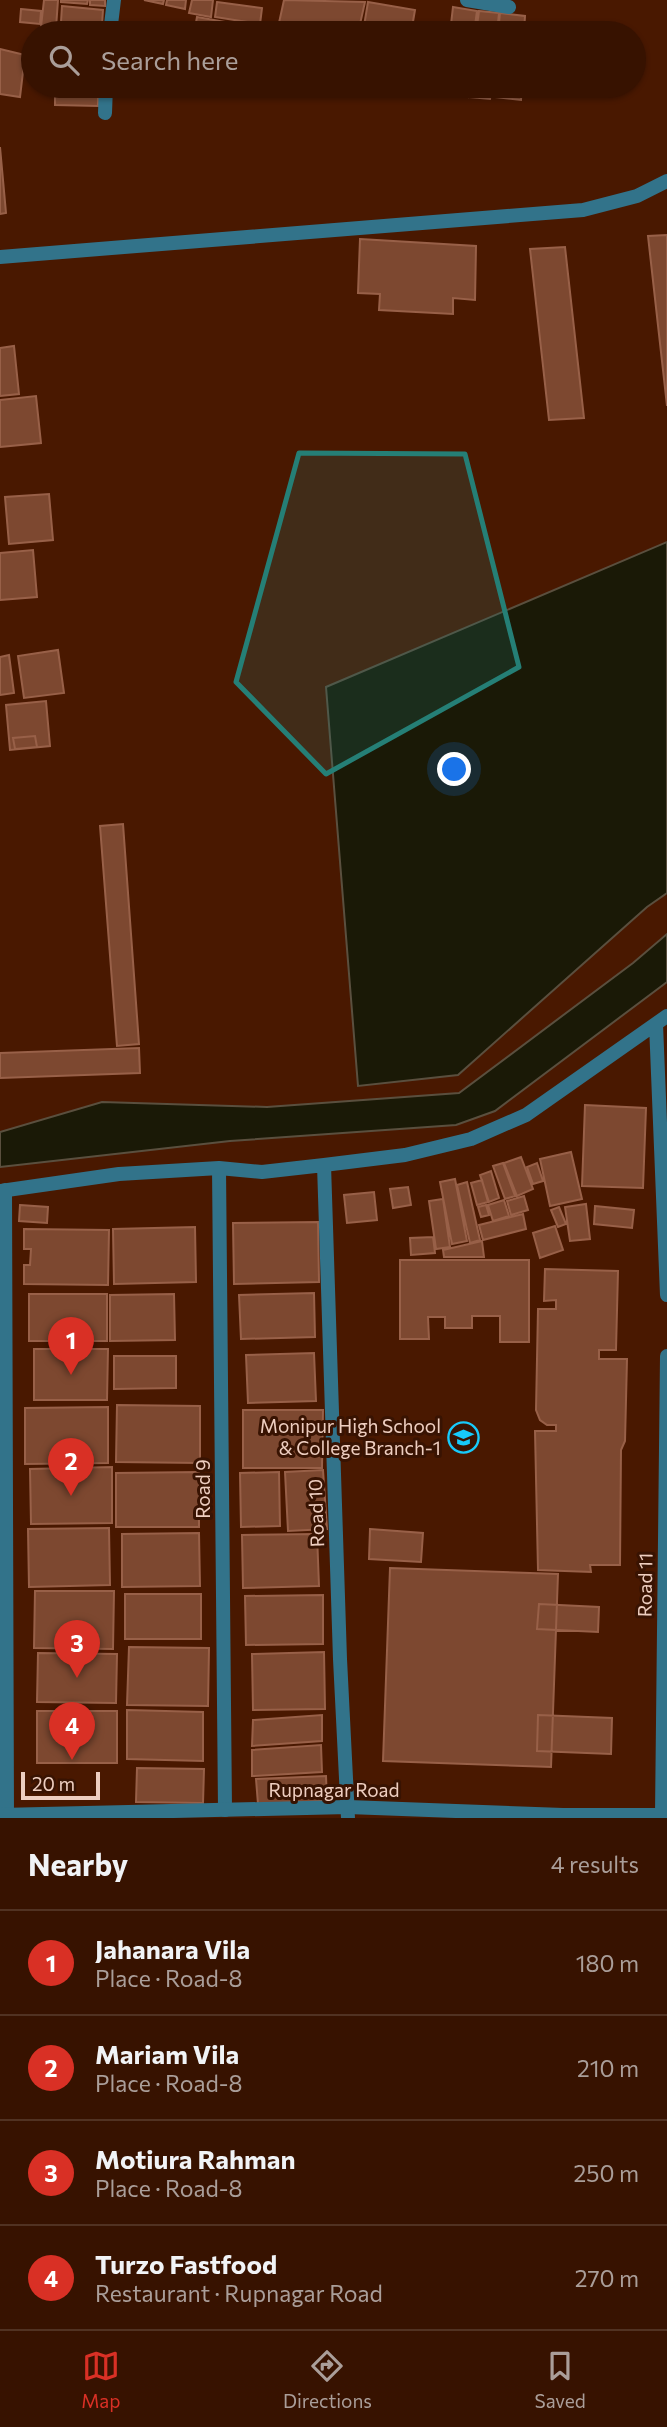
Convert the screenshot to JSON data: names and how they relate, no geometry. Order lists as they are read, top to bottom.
{
  "streets": {
    "street": [
      "Road 9",
      "Road 10",
      "Road 11",
      "Rupnagar Road"
    ]
  },
  "crossings": [
    ["Road 9", "Rupnagar Road"],
    ["Road 10", "Rupnagar Road"],
    ["Road 11", "Rupnagar Road"]
  ],
  "places": {
    "school or university": ["Monipur High School & College Branch-1"]
  },
  "scale_bar": "20 m",
  "page": {
    "search": "Search here",
    "pins": [
      "1",
      "2",
      "3",
      "4"
    ],
    "scale": "20 m",
    "heading": ["Nearby", "4 results"],
    "list": [
      {
        "mark": "1",
        "name": "Jahanara Vila",
        "note": "Place · Road-8",
        "value": "180 m"
      },
      {
        "mark": "2",
        "name": "Mariam Vila",
        "note": "Place · Road-8",
        "value": "210 m"
      },
      {
        "mark": "3",
        "name": "Motiura Rahman",
        "note": "Place · Road-8",
        "value": "250 m"
      },
      {
        "mark": "4",
        "name": "Turzo Fastfood",
        "note": "Restaurant · Rupnagar Road",
        "value": "270 m"
      }
    ],
    "nav": ["Map", "Directions", "Saved"]
  }
}
